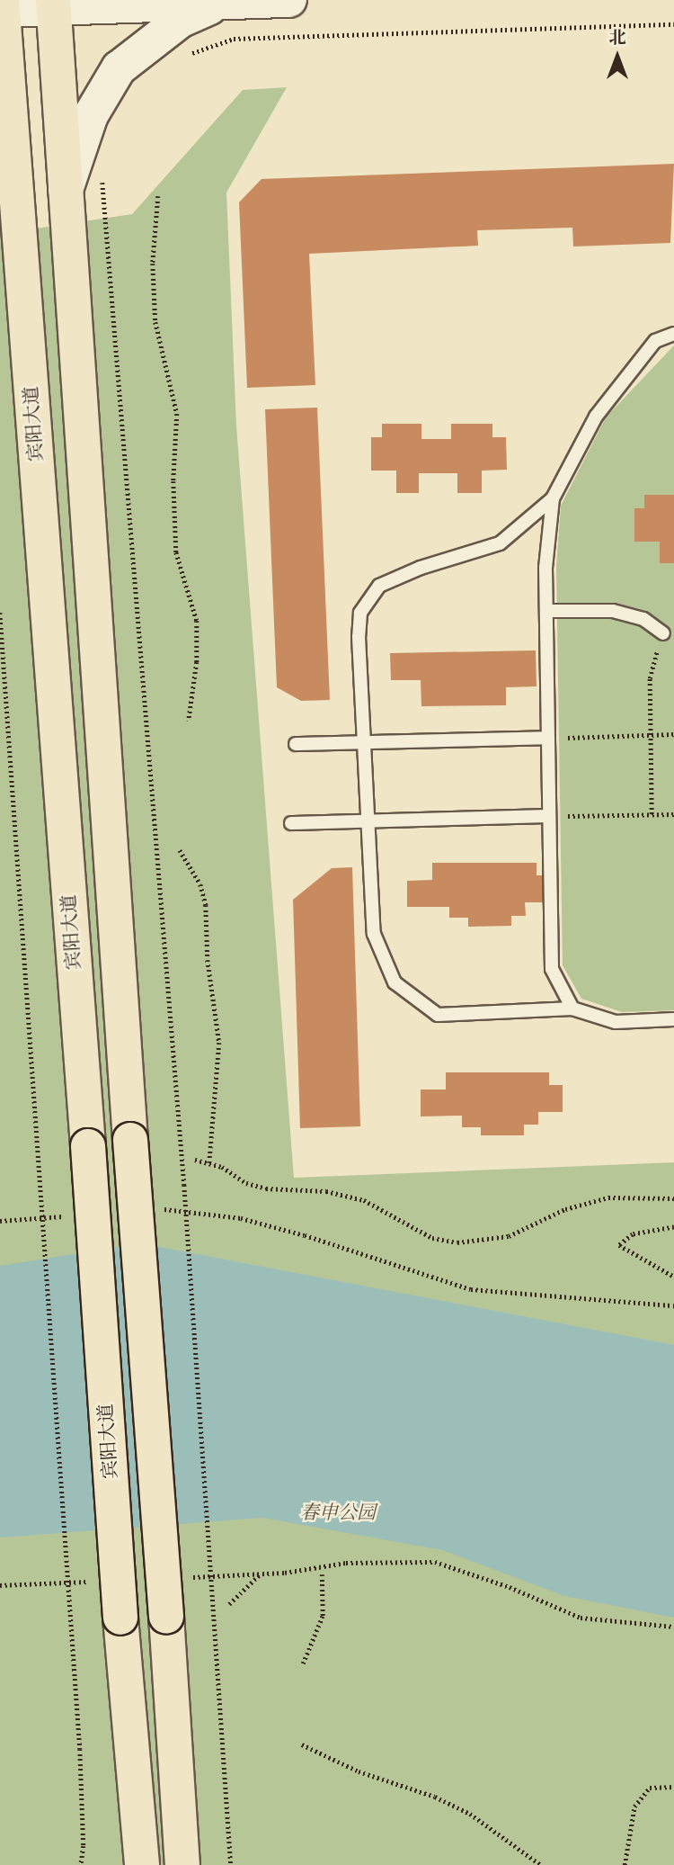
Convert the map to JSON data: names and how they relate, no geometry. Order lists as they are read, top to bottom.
{
  "streets": {
    "highway": ["宾阳大道"]
  },
  "parks": ["春申公园"],
  "north": "top"
}
